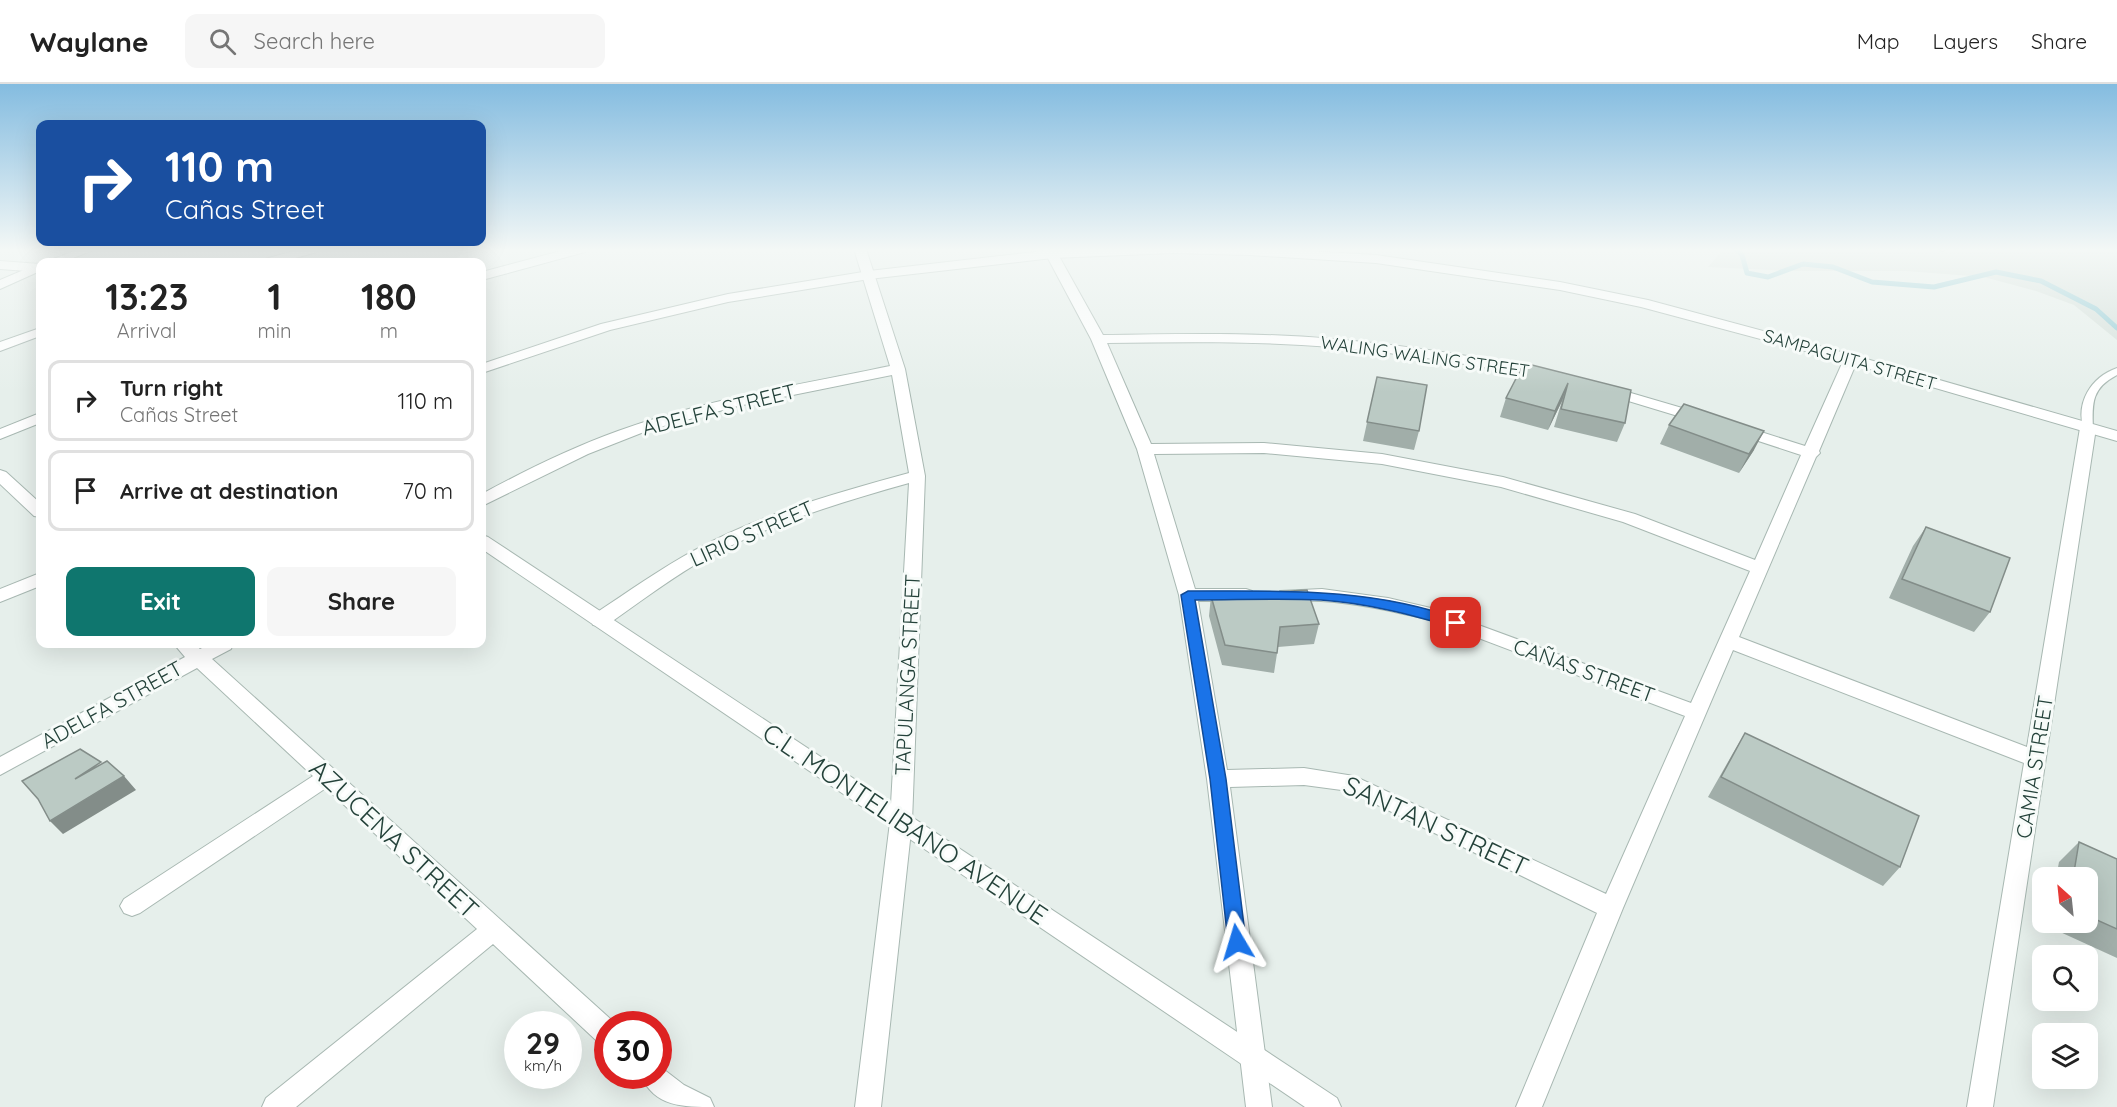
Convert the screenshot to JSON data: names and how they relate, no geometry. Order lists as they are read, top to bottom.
{
  "streets": {
    "street": [
      "WALING WALING STREET",
      "SAMPAGUITA STREET",
      "ADELFA STREET",
      "LIRIO STREET",
      "CAÑAS STREET",
      "TAPULANGA STREET",
      "CAMIA STREET",
      "C.L. MONTELIBANO AVENUE",
      "SANTAN STREET",
      "AZUCENA STREET"
    ]
  },
  "crossings": [
    ["SAMPAGUITA STREET", "CAMIA STREET"],
    ["ADELFA STREET", "TAPULANGA STREET"],
    ["ADELFA STREET", "AZUCENA STREET"],
    ["LIRIO STREET", "TAPULANGA STREET"],
    ["LIRIO STREET", "C.L. MONTELIBANO AVENUE"],
    ["TAPULANGA STREET", "C.L. MONTELIBANO AVENUE"]
  ],
  "north": "top left",
  "page": {
    "header": "Waylane",
    "search": "Search here",
    "nav": ["Map", "Layers", "Share"],
    "turn": ["110 m", "Cañas Street"],
    "eta": [
      "13:23",
      "Arrival",
      "1",
      "min",
      "180",
      "m"
    ],
    "list": [
      {
        "name": "Turn right",
        "note": "Cañas Street",
        "value": "110 m"
      },
      {
        "name": "Arrive at destination",
        "value": "70 m"
      }
    ],
    "buttons": ["Exit", "Share"],
    "speed": "29 km/h",
    "limit": "30"
  }
}
